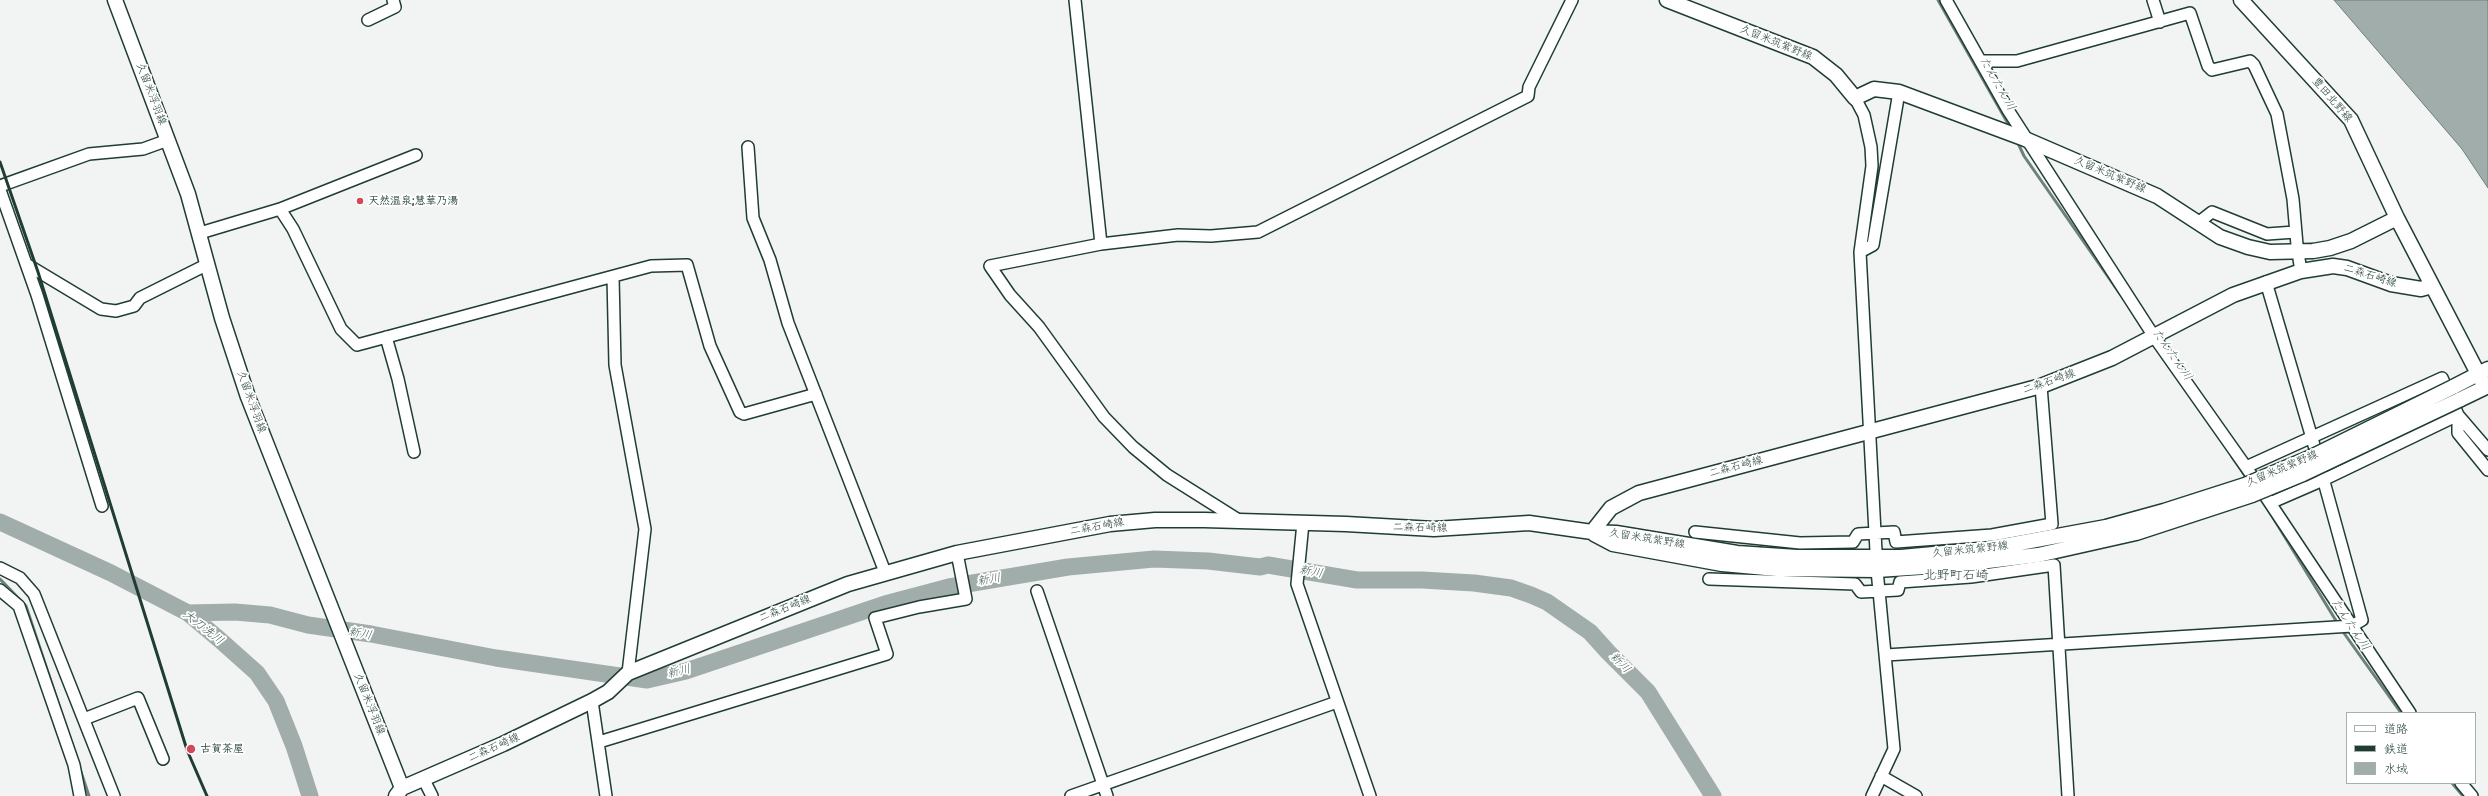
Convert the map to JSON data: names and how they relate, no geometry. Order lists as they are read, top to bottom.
{
  "streets": {
    "main road": [
      "久留米筑紫野線",
      "久留米浮羽線",
      "豊田北野線",
      "二森石崎線"
    ]
  },
  "crossings": [
    ["久留米筑紫野線", "豊田北野線"],
    ["久留米筑紫野線", "二森石崎線"],
    ["久留米浮羽線", "二森石崎線"]
  ],
  "districts": ["北野町石崎"],
  "water": ["たんたん川", "新川", "大刀洗川"],
  "places": ["天然温泉;慧華乃湯", "古賀茶屋"],
  "legend": ["道路", "鉄道", "水域"]
}
